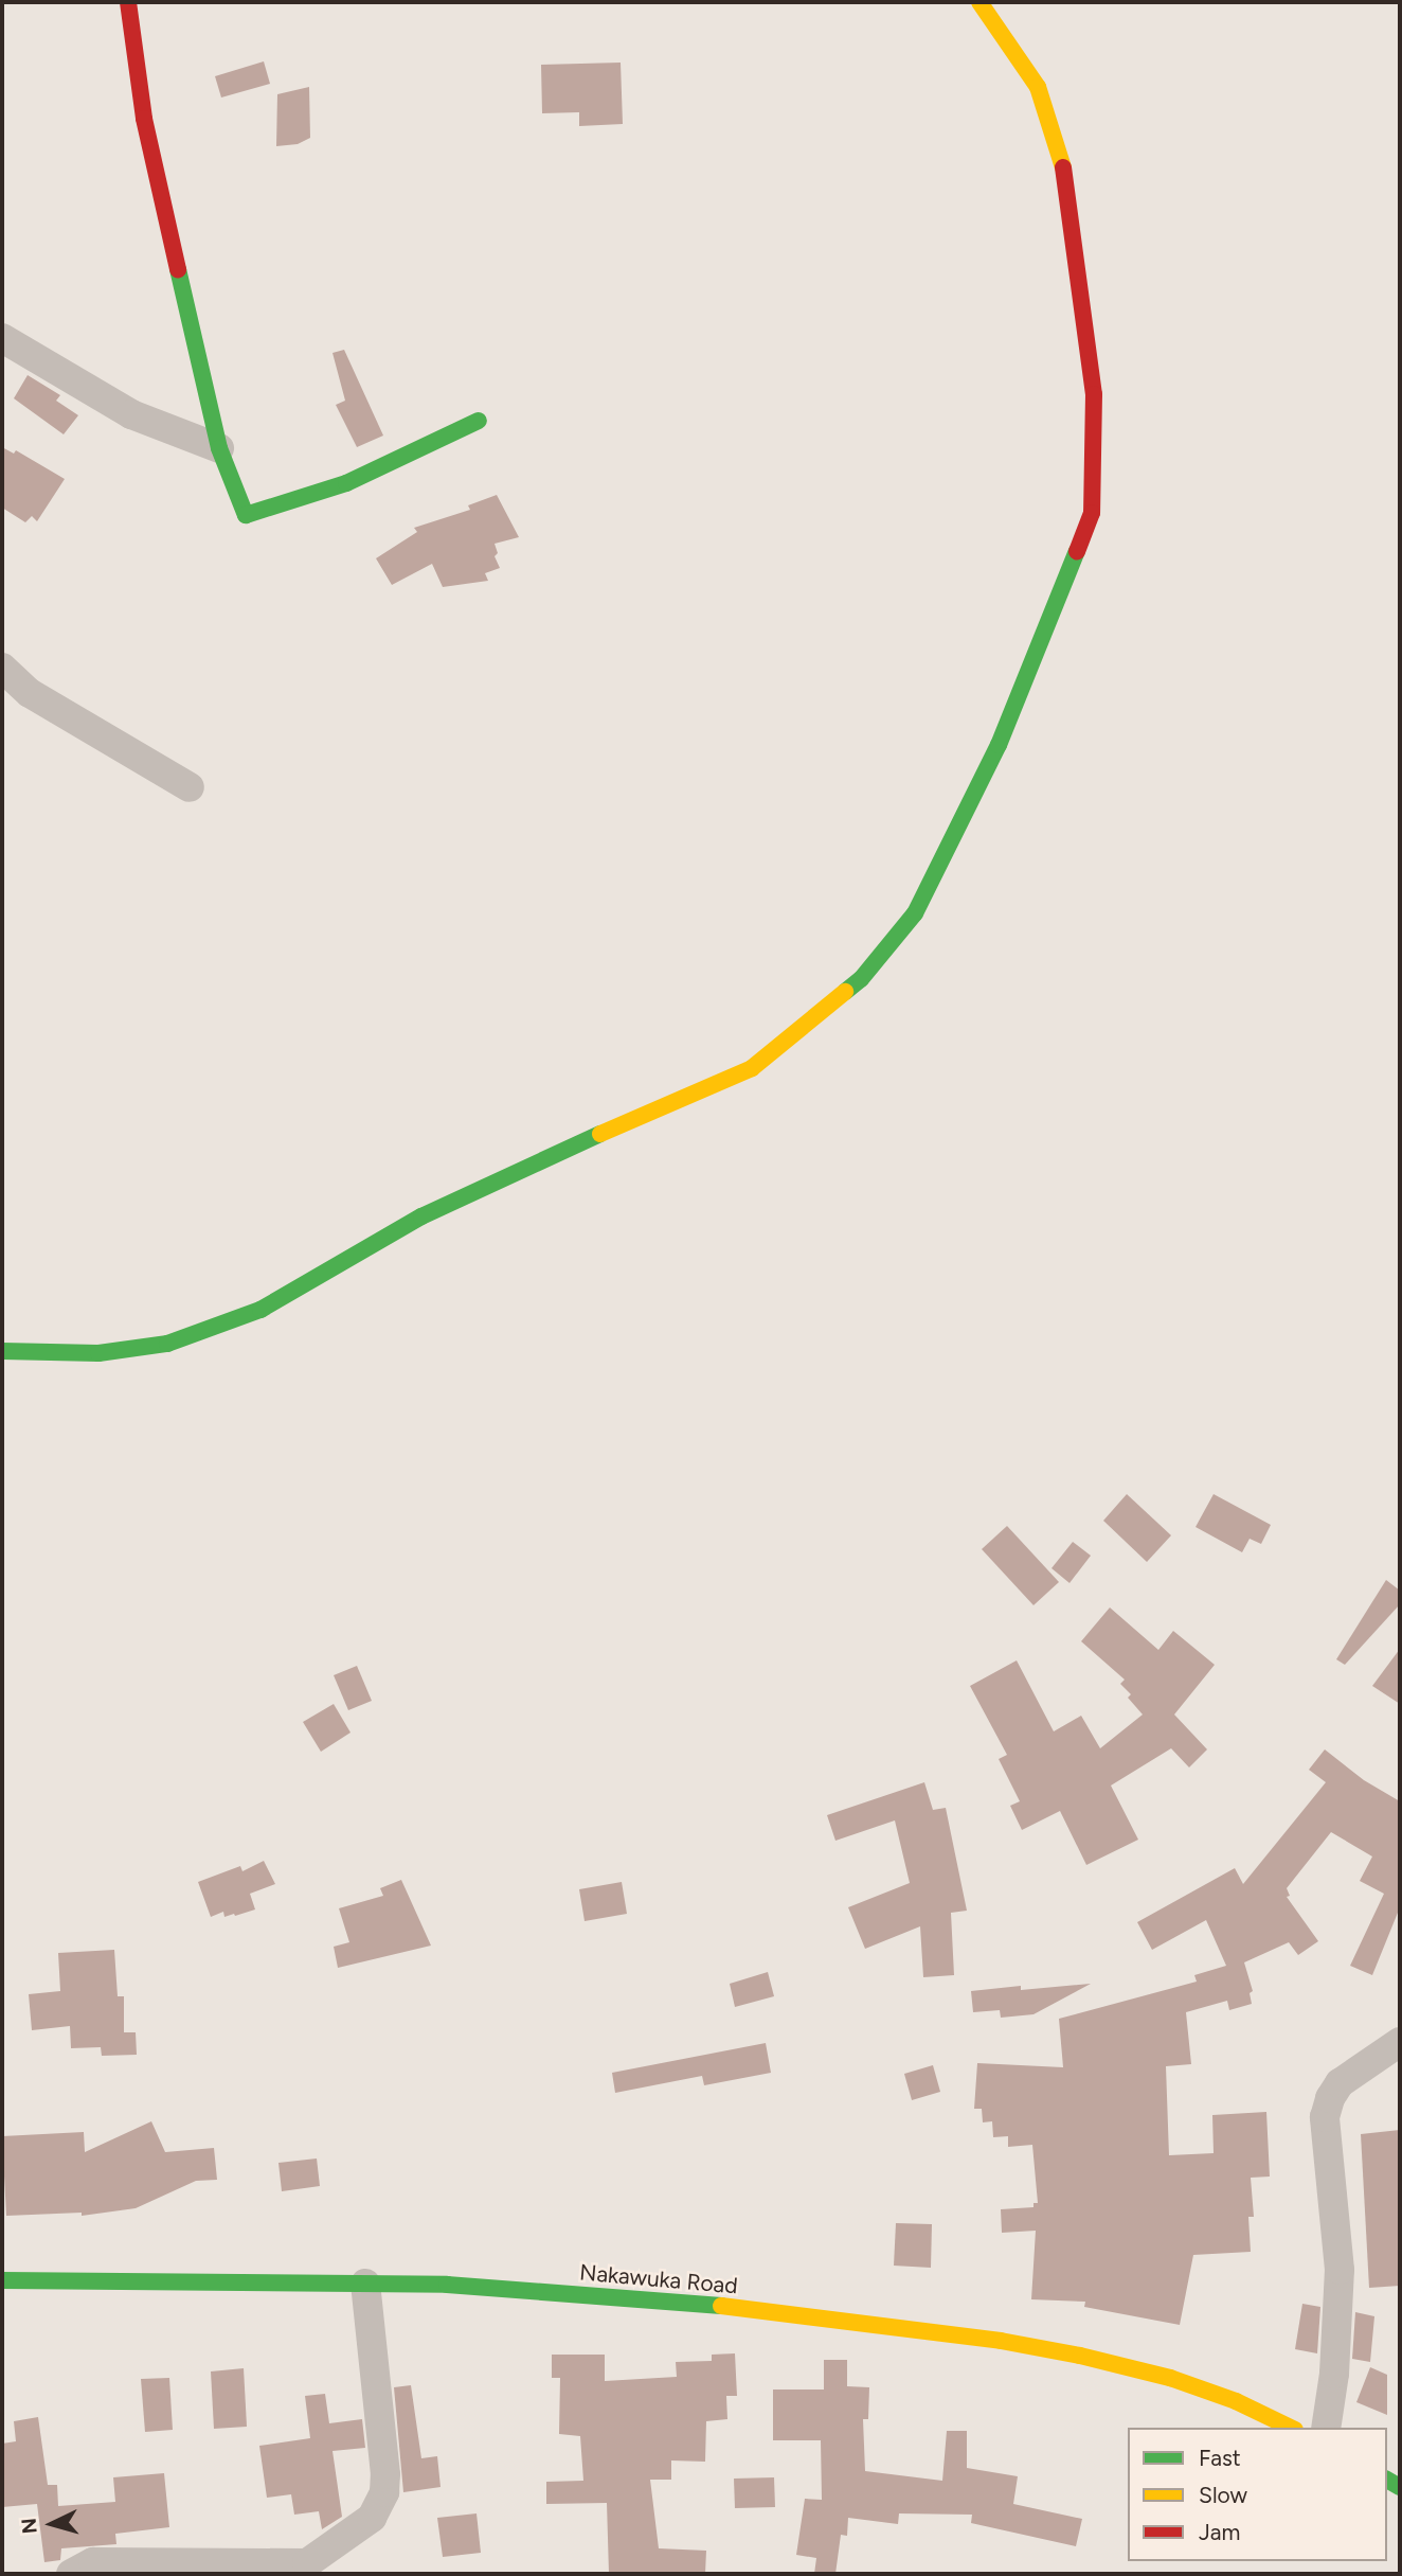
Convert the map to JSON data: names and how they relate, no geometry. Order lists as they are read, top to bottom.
{
  "streets": {
    "street": ["Nakawuka Road"]
  },
  "legend": ["Fast", "Slow", "Jam"],
  "north": "left"
}
